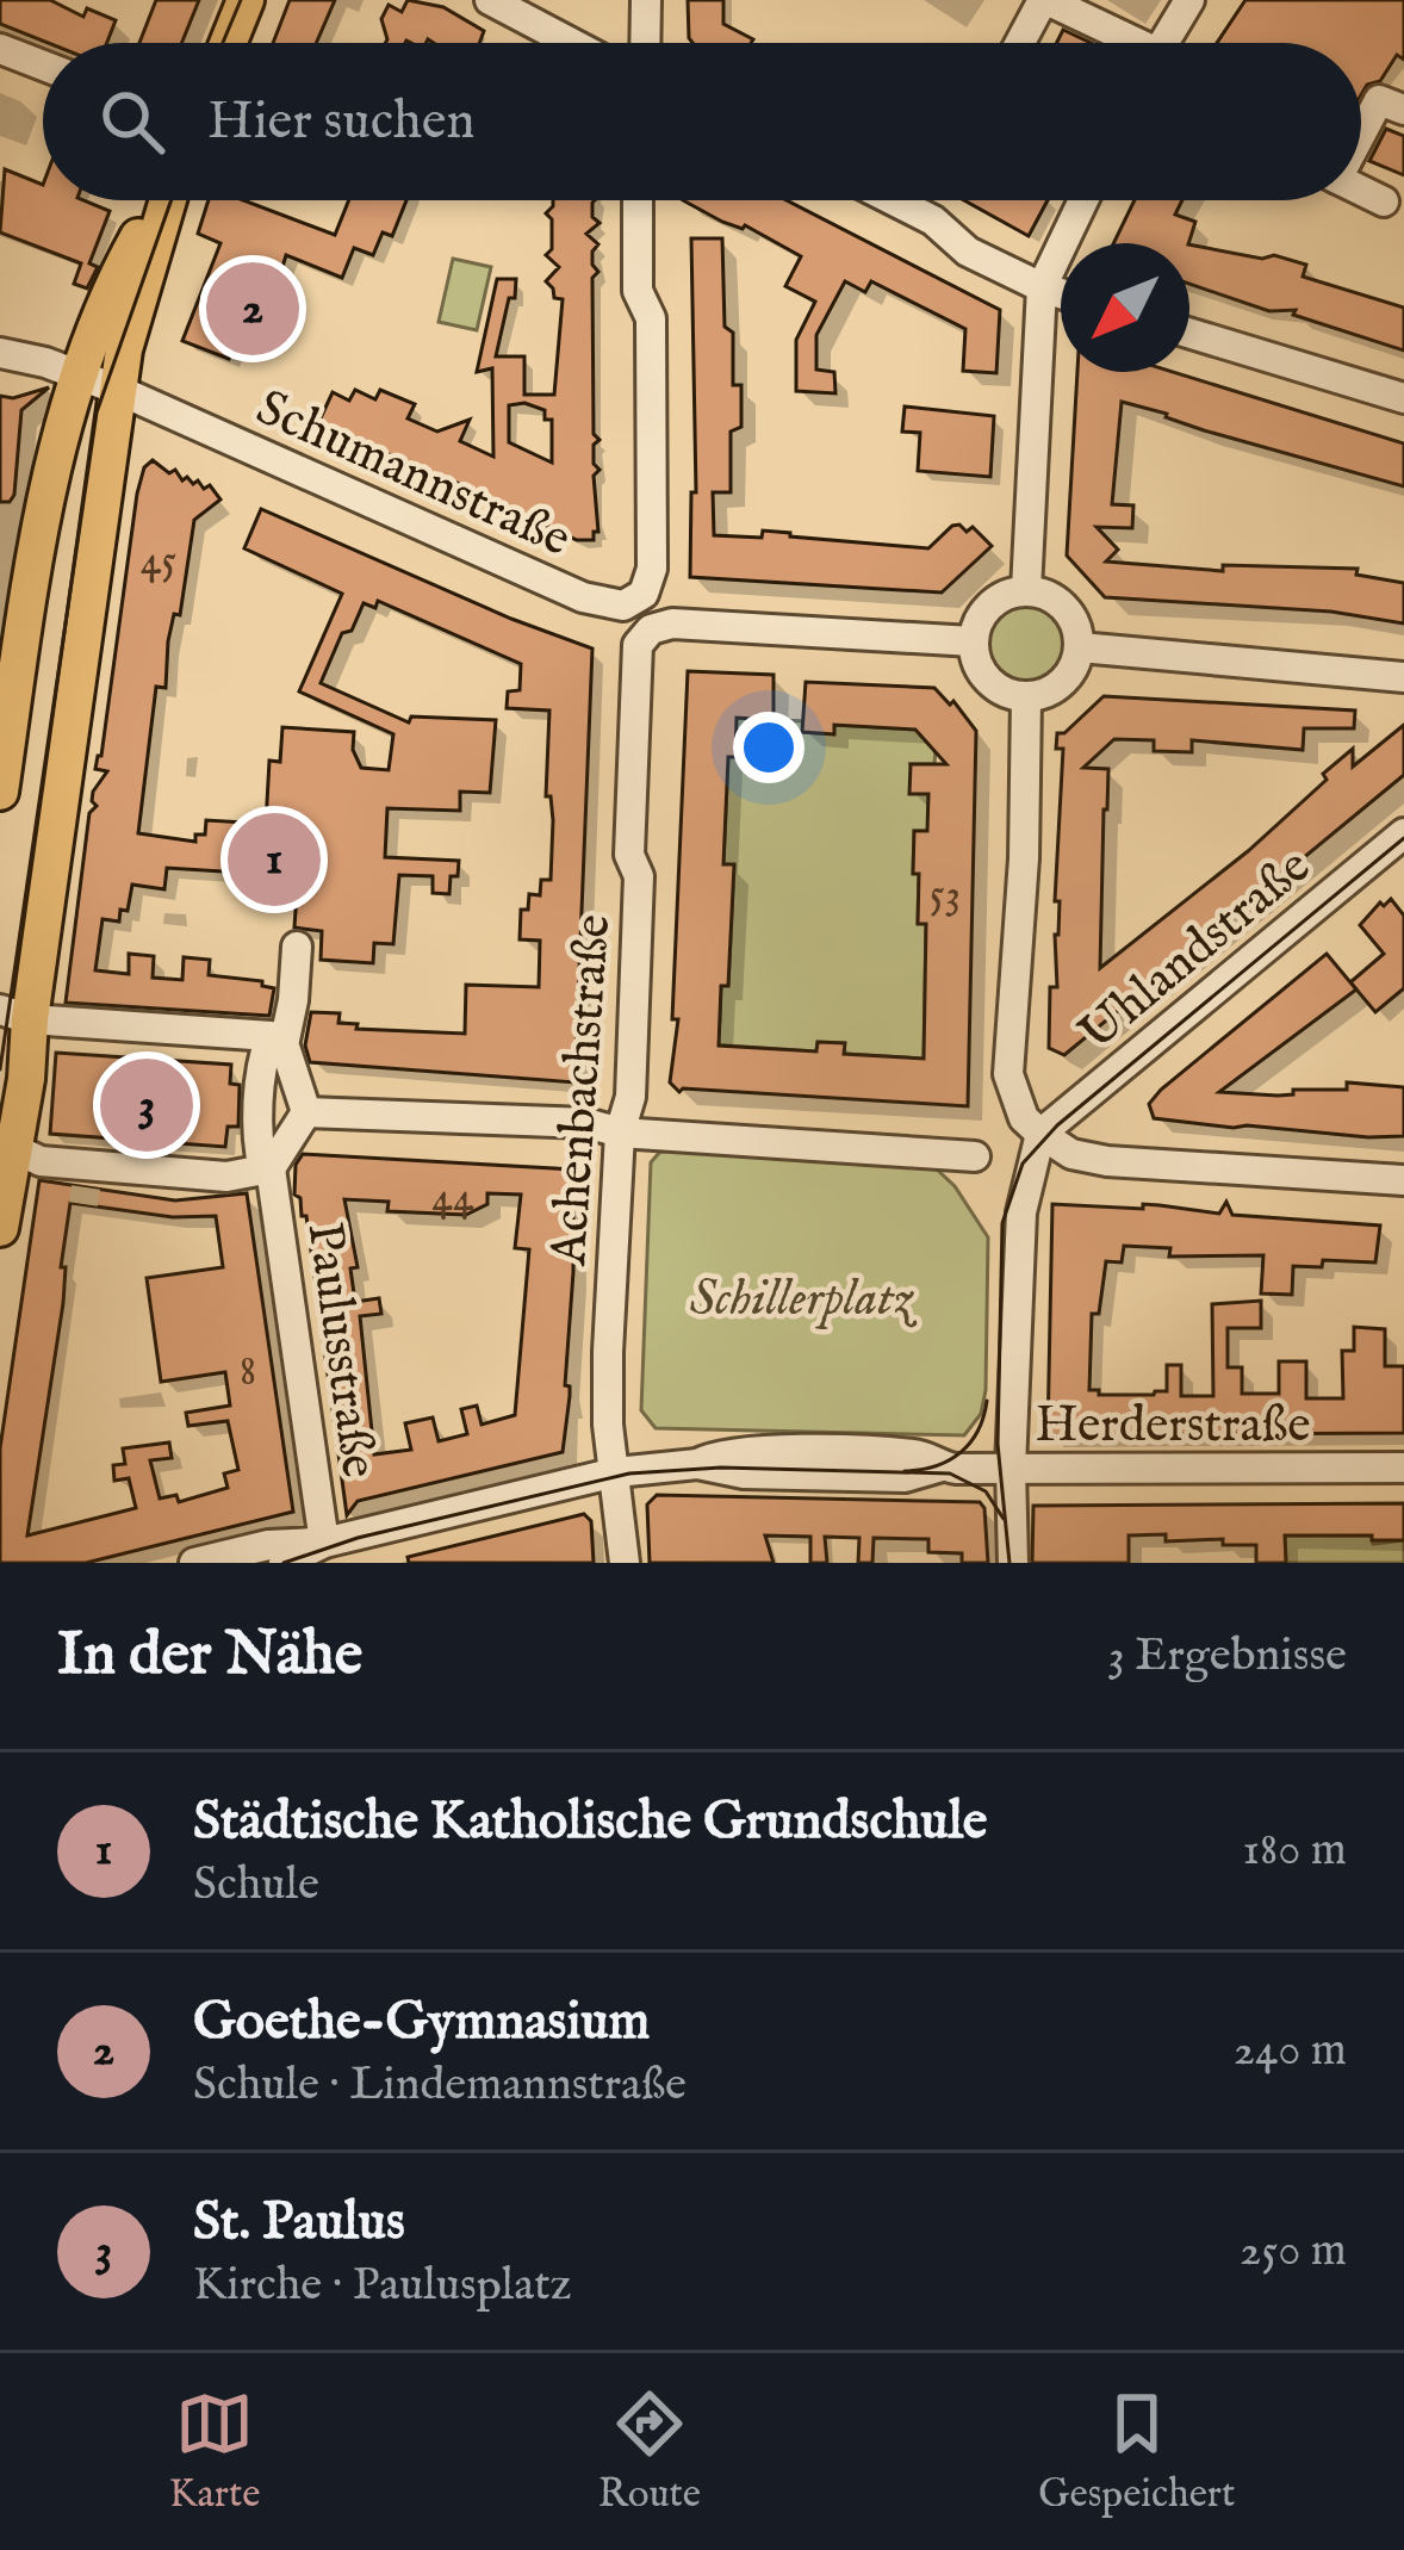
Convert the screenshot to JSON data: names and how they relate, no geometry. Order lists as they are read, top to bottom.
{
  "streets": {
    "street": [
      "Schumannstraße",
      "Uhlandstraße",
      "Achenbachstraße",
      "Paulusstraße",
      "Herderstraße"
    ]
  },
  "crossings": [
    ["Schumannstraße", "Achenbachstraße"],
    ["Achenbachstraße", "Herderstraße"],
    ["Paulusstraße", "Herderstraße"]
  ],
  "parks": ["Schillerplatz"],
  "house_numbers": [
    "45",
    "53",
    "44",
    "8"
  ],
  "north": "bottom left",
  "page": {
    "search": "Hier suchen",
    "pins": ["2", "1", "3"],
    "heading": ["In der Nähe", "3 Ergebnisse"],
    "list": [
      {
        "mark": "1",
        "name": "Städtische Katholische Grundschule",
        "note": "Schule",
        "value": "180 m"
      },
      {
        "mark": "2",
        "name": "Goethe-Gymnasium",
        "note": "Schule · Lindemannstraße",
        "value": "240 m"
      },
      {
        "mark": "3",
        "name": "St. Paulus",
        "note": "Kirche · Paulusplatz",
        "value": "250 m"
      }
    ],
    "nav": ["Karte", "Route", "Gespeichert"]
  }
}
